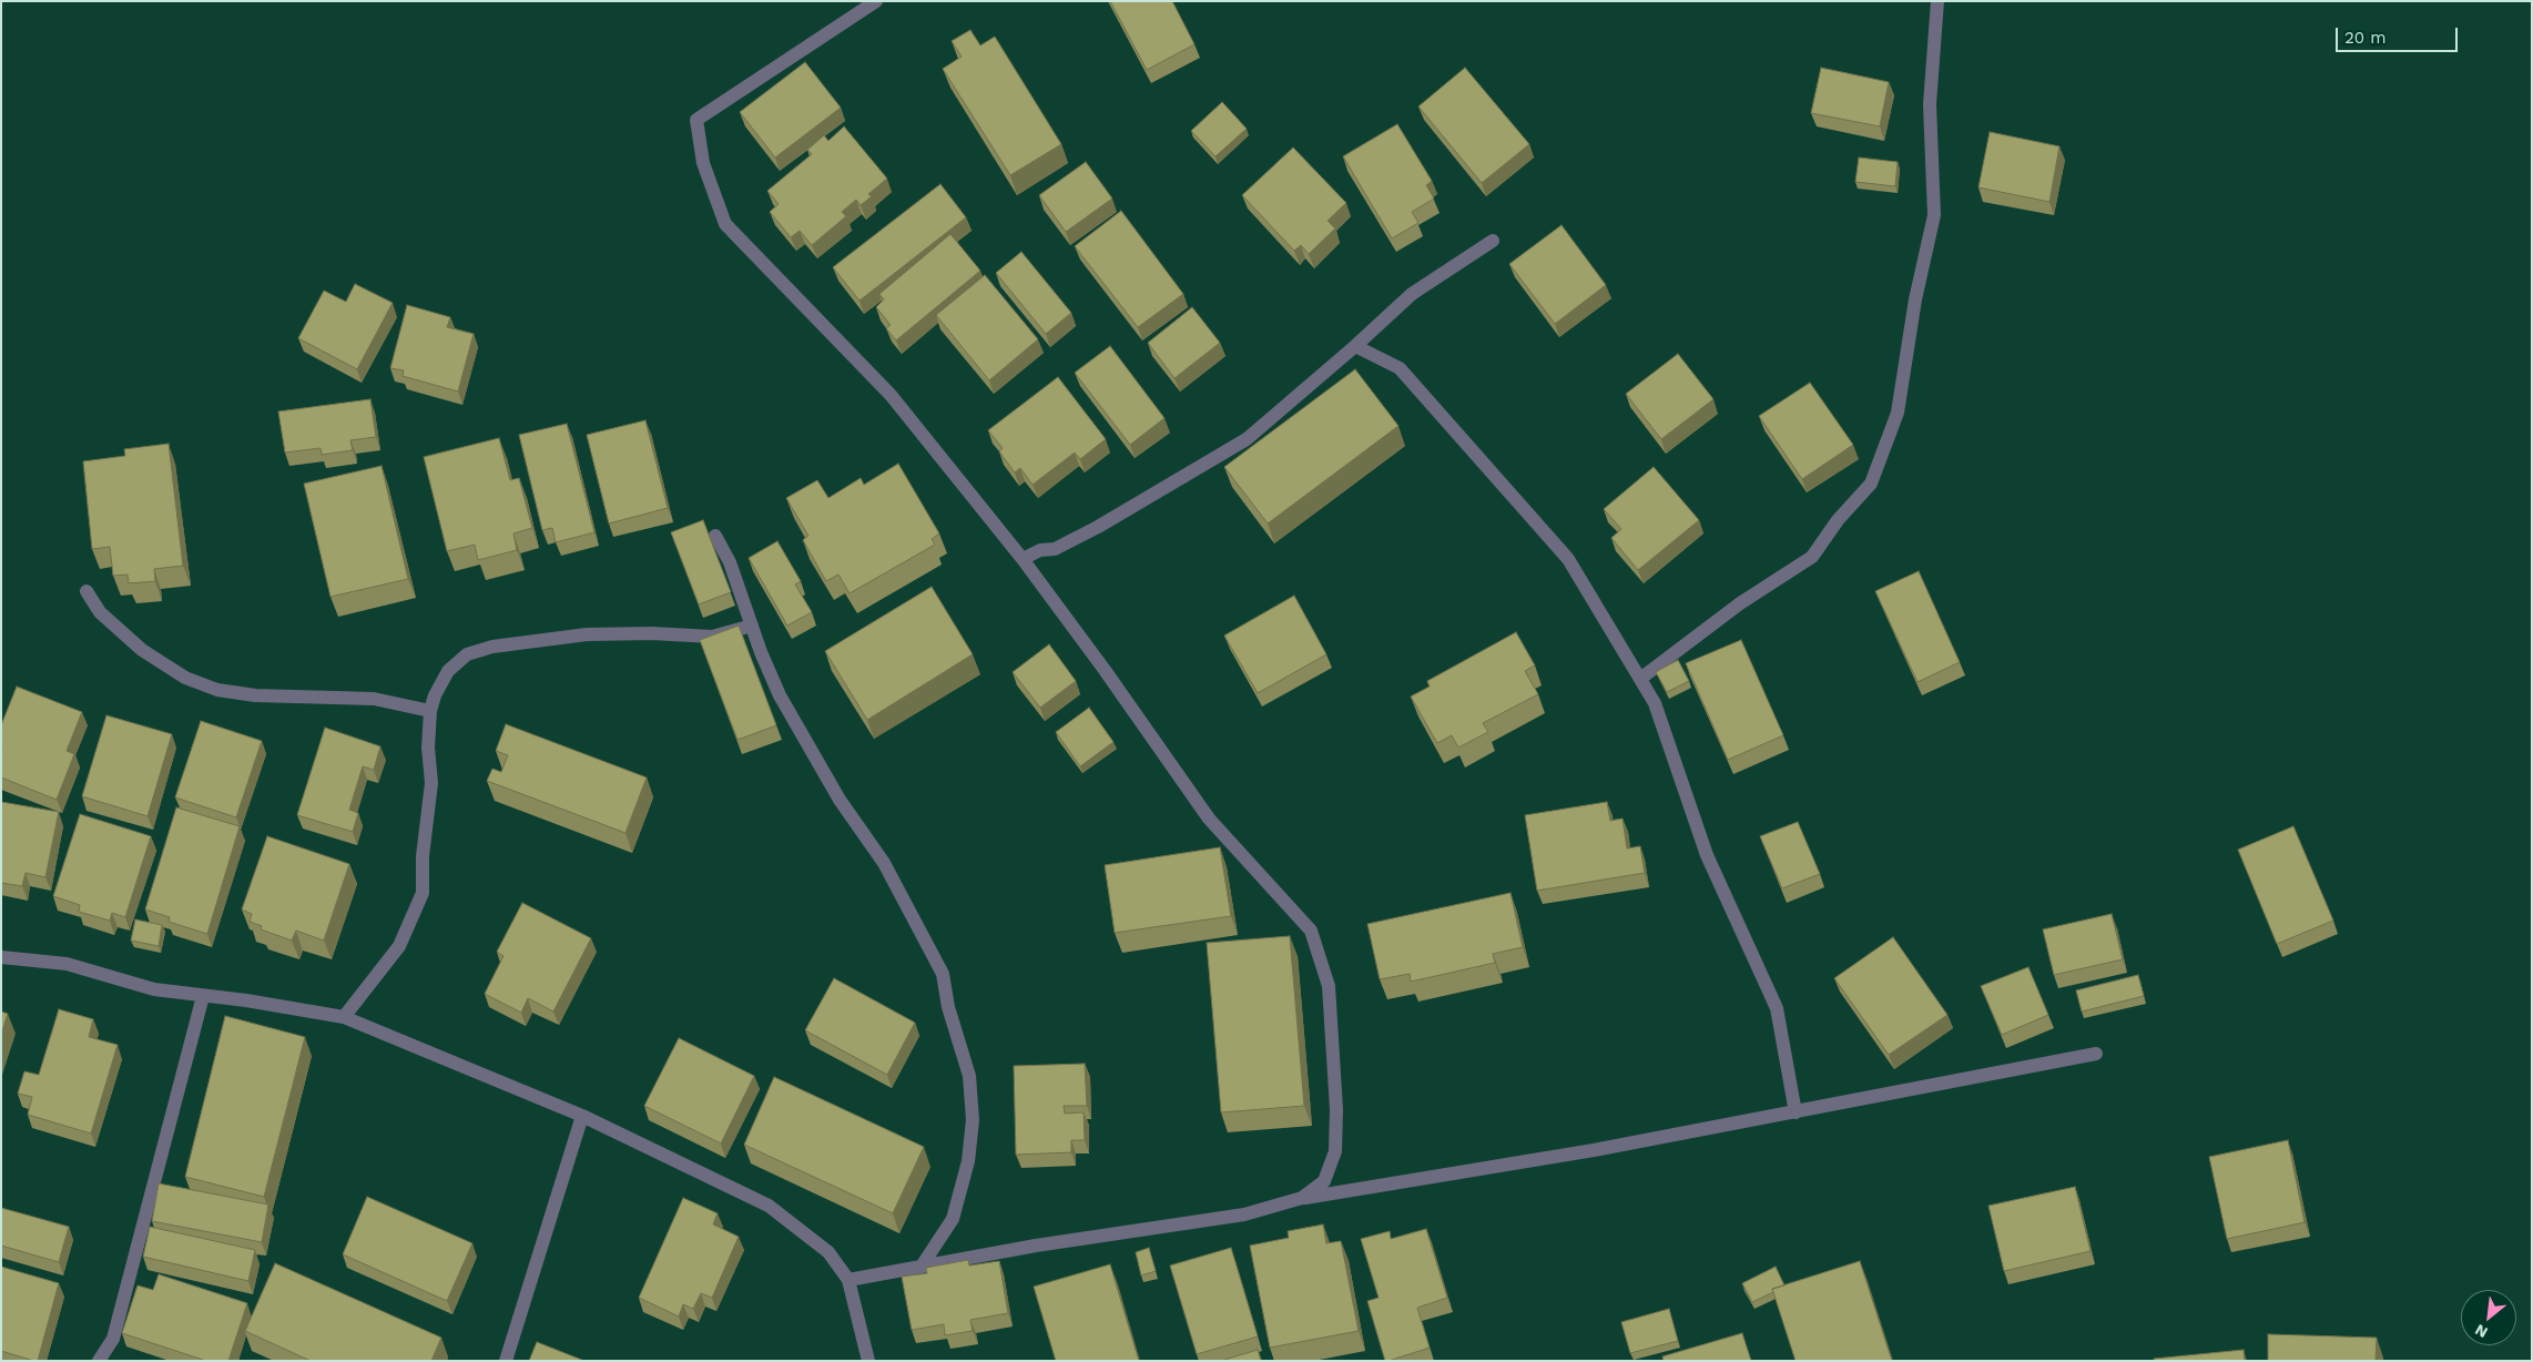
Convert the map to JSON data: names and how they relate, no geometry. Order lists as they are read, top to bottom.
{
  "scale_bar": "20 m",
  "north": "bottom left"
}
